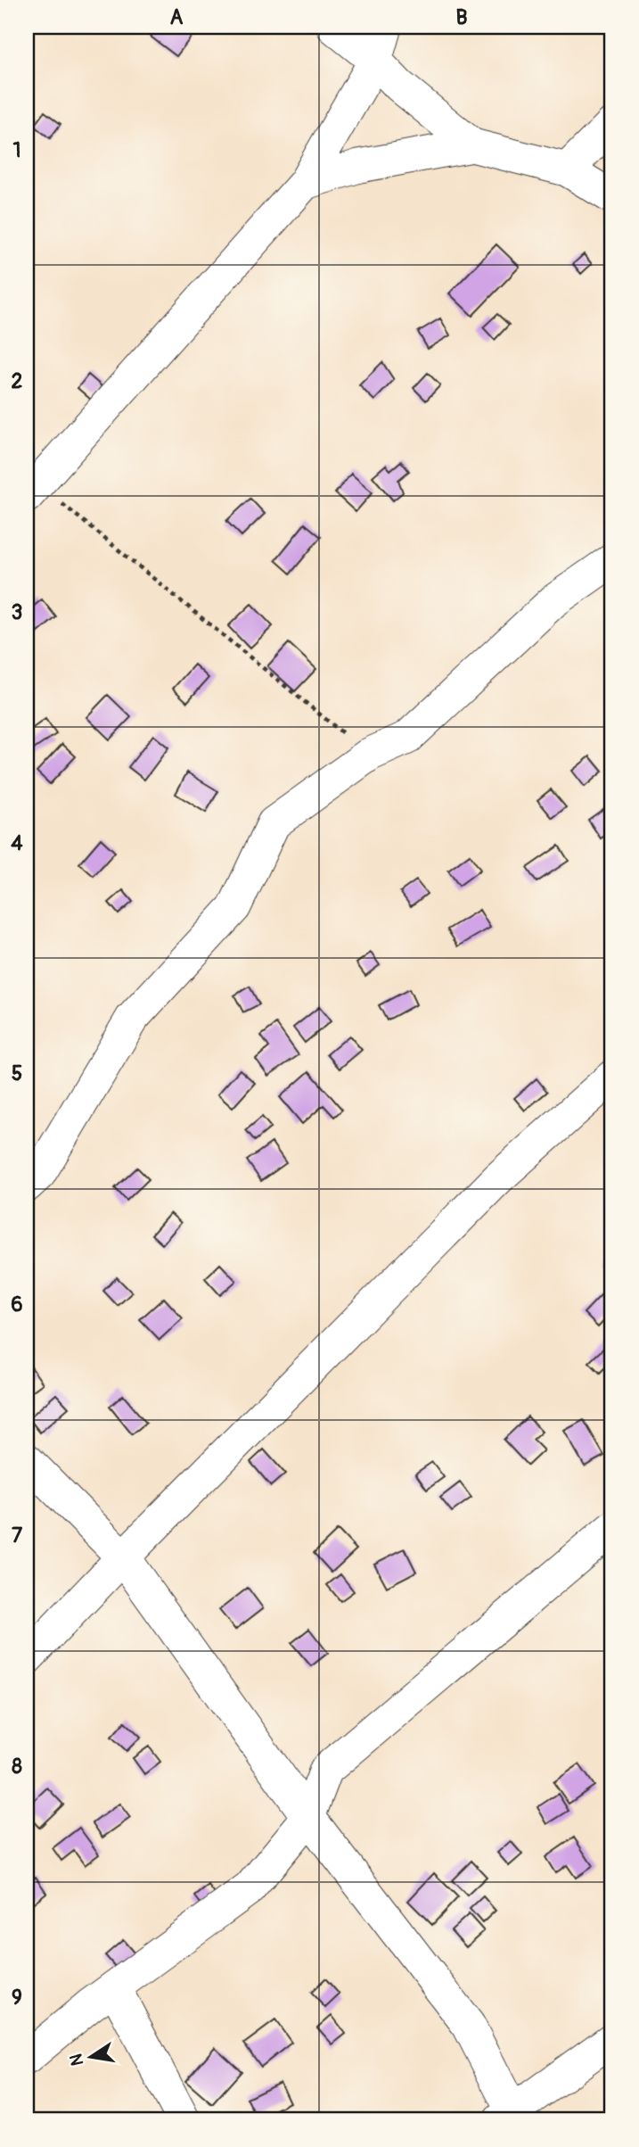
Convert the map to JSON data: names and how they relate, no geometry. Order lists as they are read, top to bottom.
{
  "north": "left",
  "grid": {
    "columns": ["A", "B"],
    "rows": [
      "1",
      "2",
      "3",
      "4",
      "5",
      "6",
      "7",
      "8",
      "9"
    ]
  }
}
